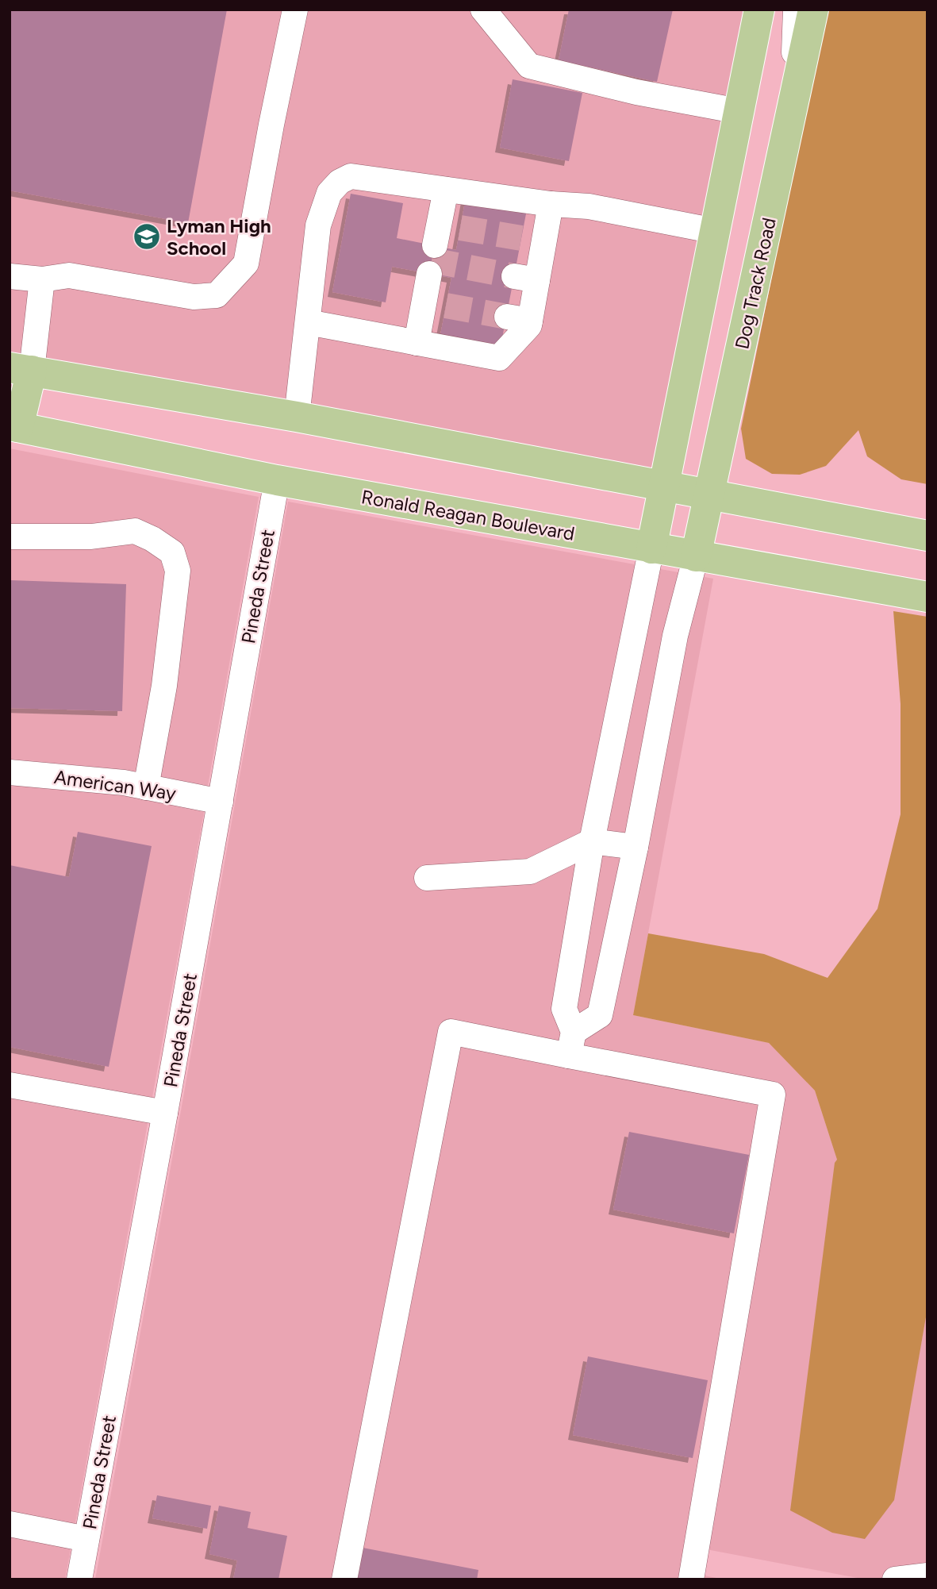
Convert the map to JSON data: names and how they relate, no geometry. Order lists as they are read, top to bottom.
{
  "streets": {
    "main road": ["Dog Track Road", "Ronald Reagan Boulevard"],
    "street": ["Pineda Street", "American Way"]
  },
  "crossings": [
    ["Dog Track Road", "Ronald Reagan Boulevard"],
    ["Ronald Reagan Boulevard", "Pineda Street"],
    ["Pineda Street", "American Way"]
  ],
  "places": {
    "school or university": ["Lyman High School"]
  }
}
